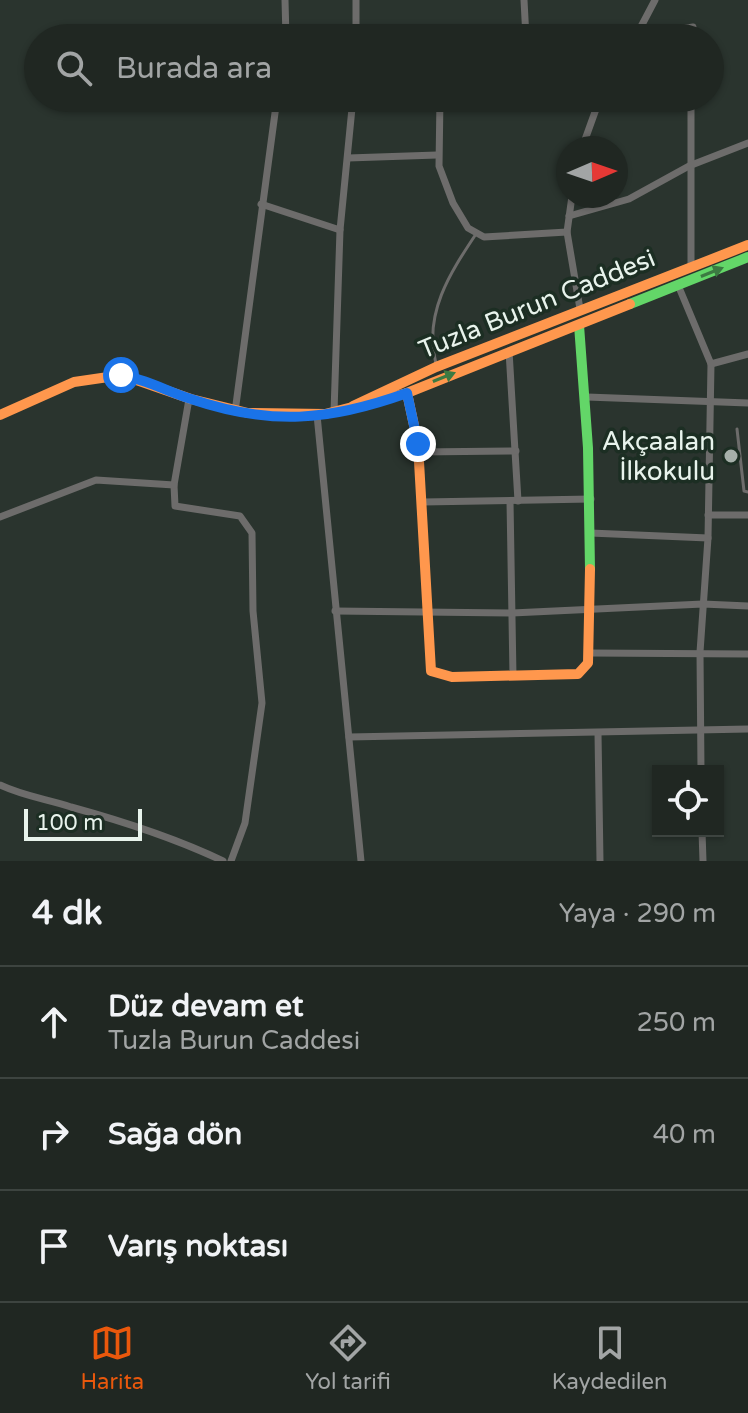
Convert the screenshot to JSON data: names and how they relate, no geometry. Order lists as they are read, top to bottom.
{
  "streets": {
    "main road": ["Tuzla Burun Caddesi"]
  },
  "places": ["Akçaalan İlkokulu"],
  "scale_bar": "100 m",
  "north": "right",
  "page": {
    "search": "Burada ara",
    "scale": "100 m",
    "heading": ["4 dk", "Yaya · 290 m"],
    "list": [
      ["Düz devam et", "Tuzla Burun Caddesi", "250 m"],
      ["Sağa dön", "40 m"],
      "Varış noktası"
    ],
    "nav": ["Harita", "Yol tarifi", "Kaydedilen"]
  }
}
